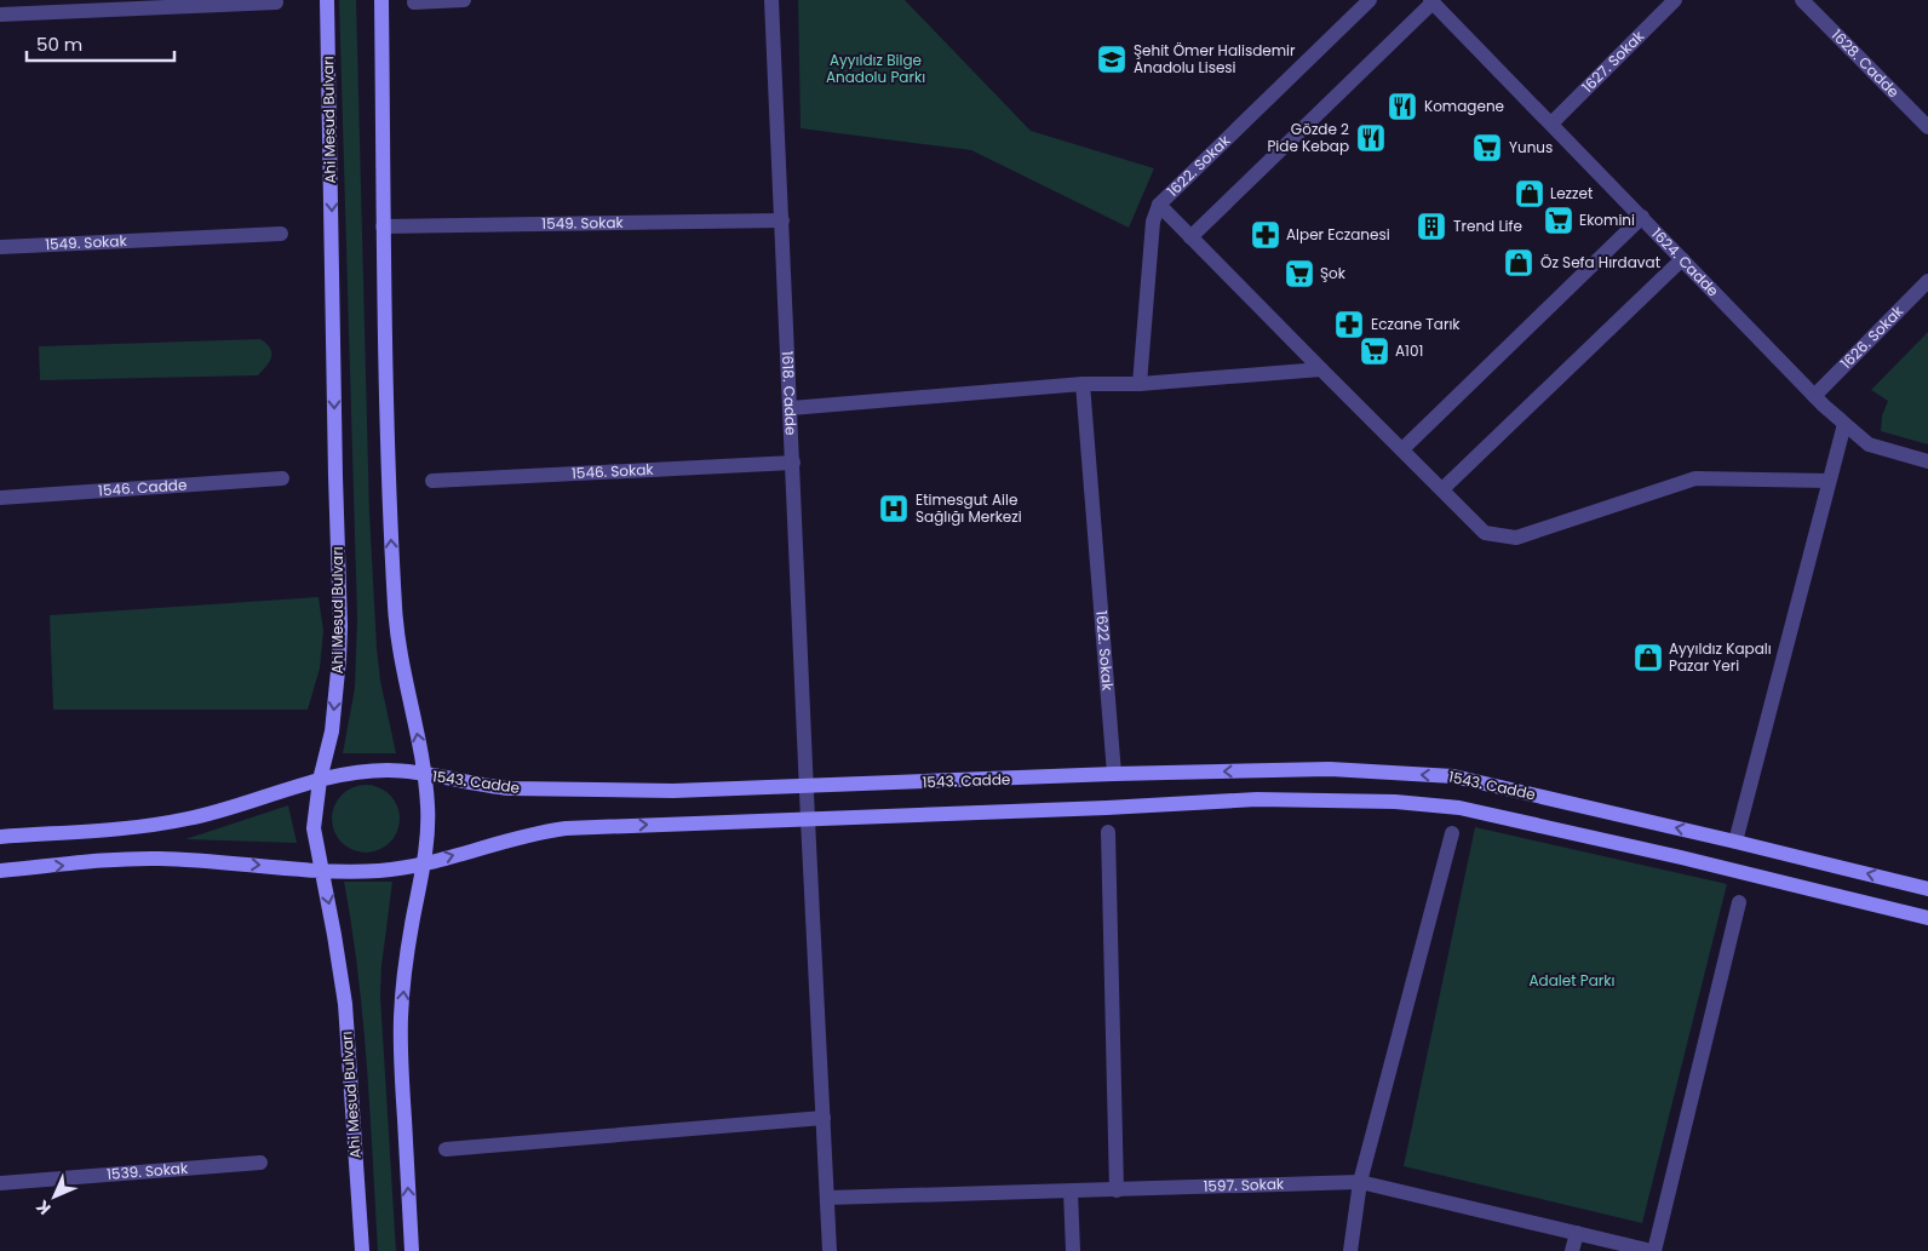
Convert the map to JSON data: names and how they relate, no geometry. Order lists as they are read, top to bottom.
{
  "streets": {
    "main road": ["Ahi Mesud Bulvarı", "1543. Cadde"],
    "street": [
      "1627. Sokak",
      "1628. Cadde",
      "1622. Sokak",
      "1549. Sokak",
      "1624. Cadde",
      "1626. Sokak",
      "1618. Cadde",
      "1546. Sokak",
      "1546. Cadde",
      "1539. Sokak",
      "1597. Sokak"
    ]
  },
  "crossings": [
    ["1627. Sokak", "1624. Cadde"],
    ["Ahi Mesud Bulvarı", "1543. Cadde"],
    ["1622. Sokak", "1543. Cadde"],
    ["1549. Sokak", "1618. Cadde"],
    ["1624. Cadde", "1626. Sokak"],
    ["1618. Cadde", "1546. Sokak"],
    ["1618. Cadde", "1543. Cadde"],
    ["1618. Cadde", "1597. Sokak"]
  ],
  "parks": ["Ayyıldız Bilge Anadolu Parkı", "Adalet Parkı"],
  "places": {
    "school or university": ["Şehit Ömer Halisdemir Anadolu Lisesi"],
    "restaurant": ["Komagene", "Gözde 2 Pide Kebap"],
    "supermarket": [
      "Yunus",
      "Ekomini",
      "Şok",
      "A101"
    ],
    "shop": ["Lezzet", "Öz Sefa Hırdavat", "Ayyıldız Kapalı Pazar Yeri"],
    "building": ["Trend Life"],
    "pharmacy": ["Alper Eczanesi", "Eczane Tarık"],
    "hospital": ["Etimesgut Aile Sağlığı Merkezi"]
  },
  "scale_bar": "50 m",
  "north": "bottom left"
}
